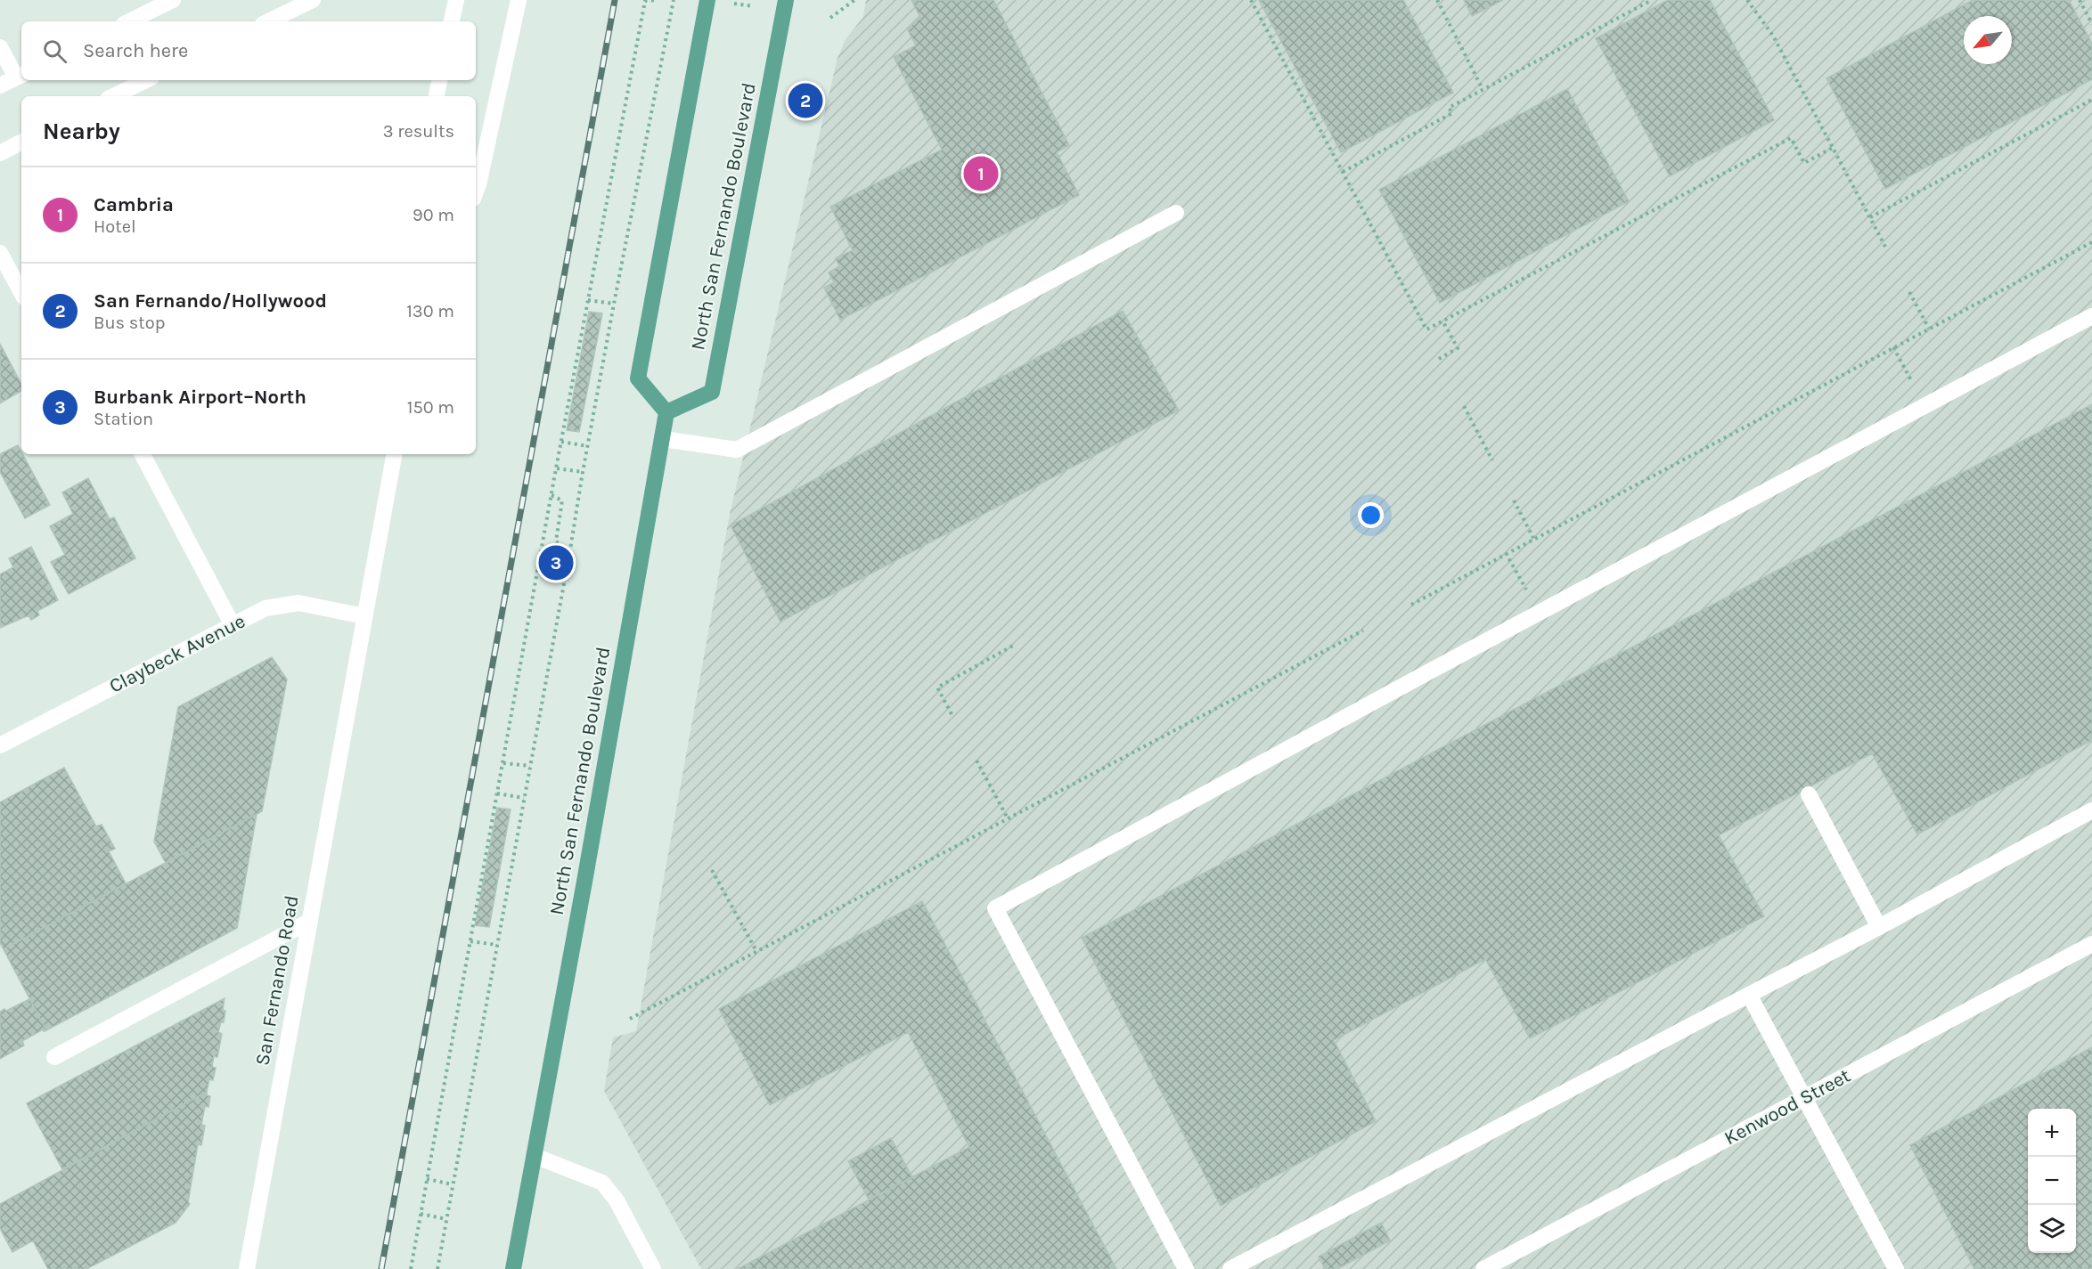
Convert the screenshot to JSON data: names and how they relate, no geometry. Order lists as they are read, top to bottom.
{
  "streets": {
    "main road": ["North San Fernando Boulevard"],
    "street": ["Claybeck Avenue", "San Fernando Road", "Kenwood Street"]
  },
  "crossings": [
    ["Claybeck Avenue", "San Fernando Road"]
  ],
  "north": "bottom left",
  "page": {
    "search": "Search here",
    "pins": ["2", "1", "3"],
    "heading": ["Nearby", "3 results"],
    "list": [
      {
        "mark": "1",
        "name": "Cambria",
        "note": "Hotel",
        "value": "90 m"
      },
      {
        "mark": "2",
        "name": "San Fernando/Hollywood",
        "note": "Bus stop",
        "value": "130 m"
      },
      {
        "mark": "3",
        "name": "Burbank Airport–North",
        "note": "Station",
        "value": "150 m"
      }
    ],
    "map_buttons": ["+", "−"]
  }
}
